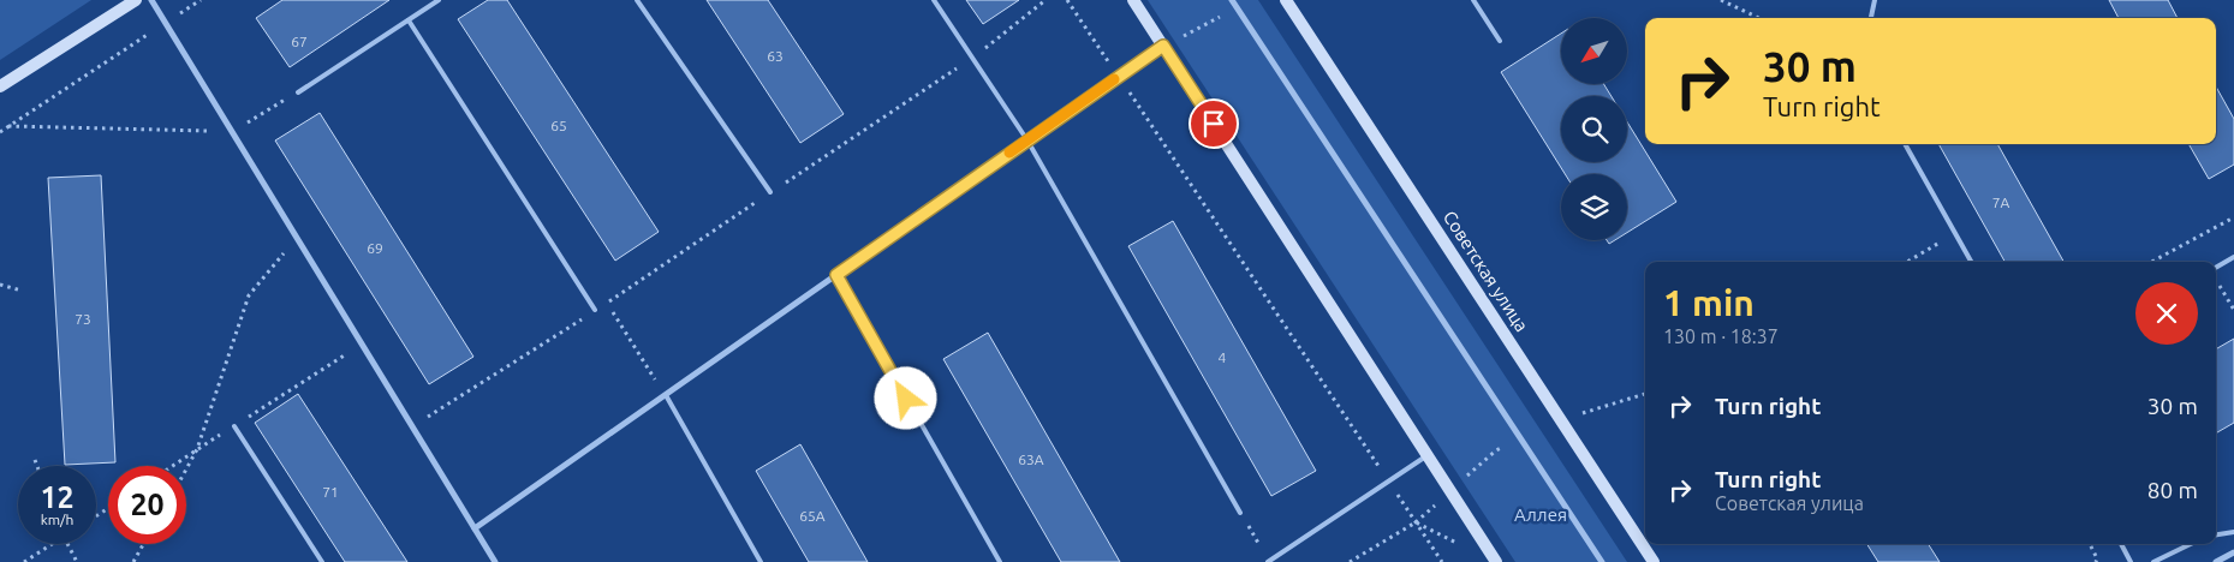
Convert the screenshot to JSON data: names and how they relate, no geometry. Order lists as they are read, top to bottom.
{
  "streets": {
    "street": ["Советская улица"]
  },
  "parks": ["Аллея"],
  "house_numbers": [
    "67",
    "63",
    "65",
    "7А",
    "69",
    "73",
    "4",
    "63А",
    "71",
    "65А"
  ],
  "north": "bottom left",
  "page": {
    "turn": ["30 m", "Turn right"],
    "heading": ["1 min", "130 m · 18:37"],
    "list": [
      {
        "name": "Turn right",
        "value": "30 m"
      },
      {
        "name": "Turn right",
        "note": "Советская улица",
        "value": "80 m"
      }
    ],
    "speed": "12 km/h",
    "limit": "20"
  }
}
